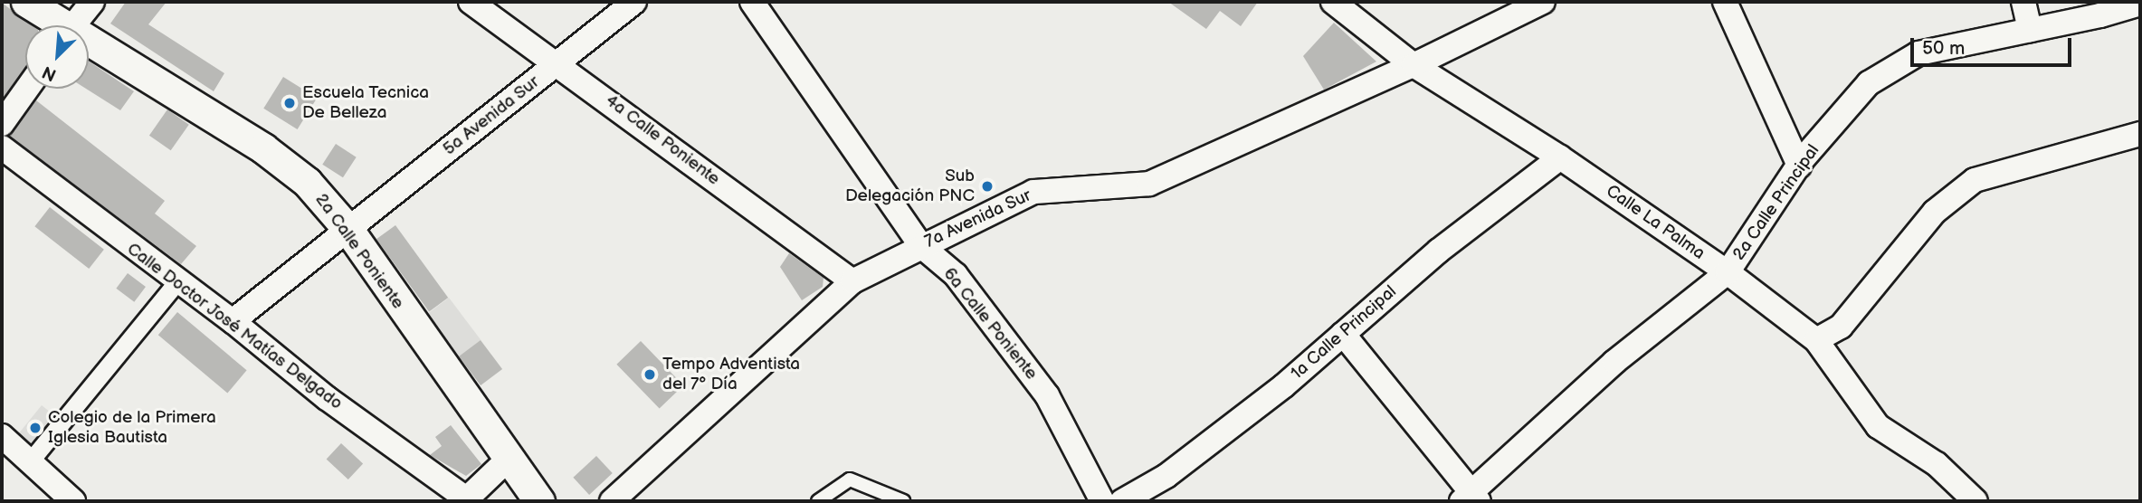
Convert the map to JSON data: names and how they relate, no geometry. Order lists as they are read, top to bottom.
{
  "streets": {
    "street": [
      "5a Avenida Sur",
      "4a Calle Poniente",
      "2a Calle Principal",
      "7a Avenida Sur",
      "Calle La Palma",
      "2a Calle Poniente",
      "6a Calle Poniente",
      "Calle Doctor José Matías Delgado",
      "1a Calle Principal"
    ]
  },
  "crossings": [
    ["5a Avenida Sur", "4a Calle Poniente"],
    ["5a Avenida Sur", "2a Calle Poniente"],
    ["5a Avenida Sur", "Calle Doctor José Matías Delgado"],
    ["4a Calle Poniente", "7a Avenida Sur"],
    ["2a Calle Principal", "Calle La Palma"],
    ["7a Avenida Sur", "Calle La Palma"],
    ["7a Avenida Sur", "6a Calle Poniente"],
    ["Calle La Palma", "1a Calle Principal"]
  ],
  "places": [
    "Escuela Tecnica De Belleza",
    "Sub Delegación PNC",
    "Tempo Adventista del 7º Día",
    "Colegio de la Primera Iglesia Bautista"
  ],
  "scale_bar": "50 m",
  "north": "bottom left"
}
